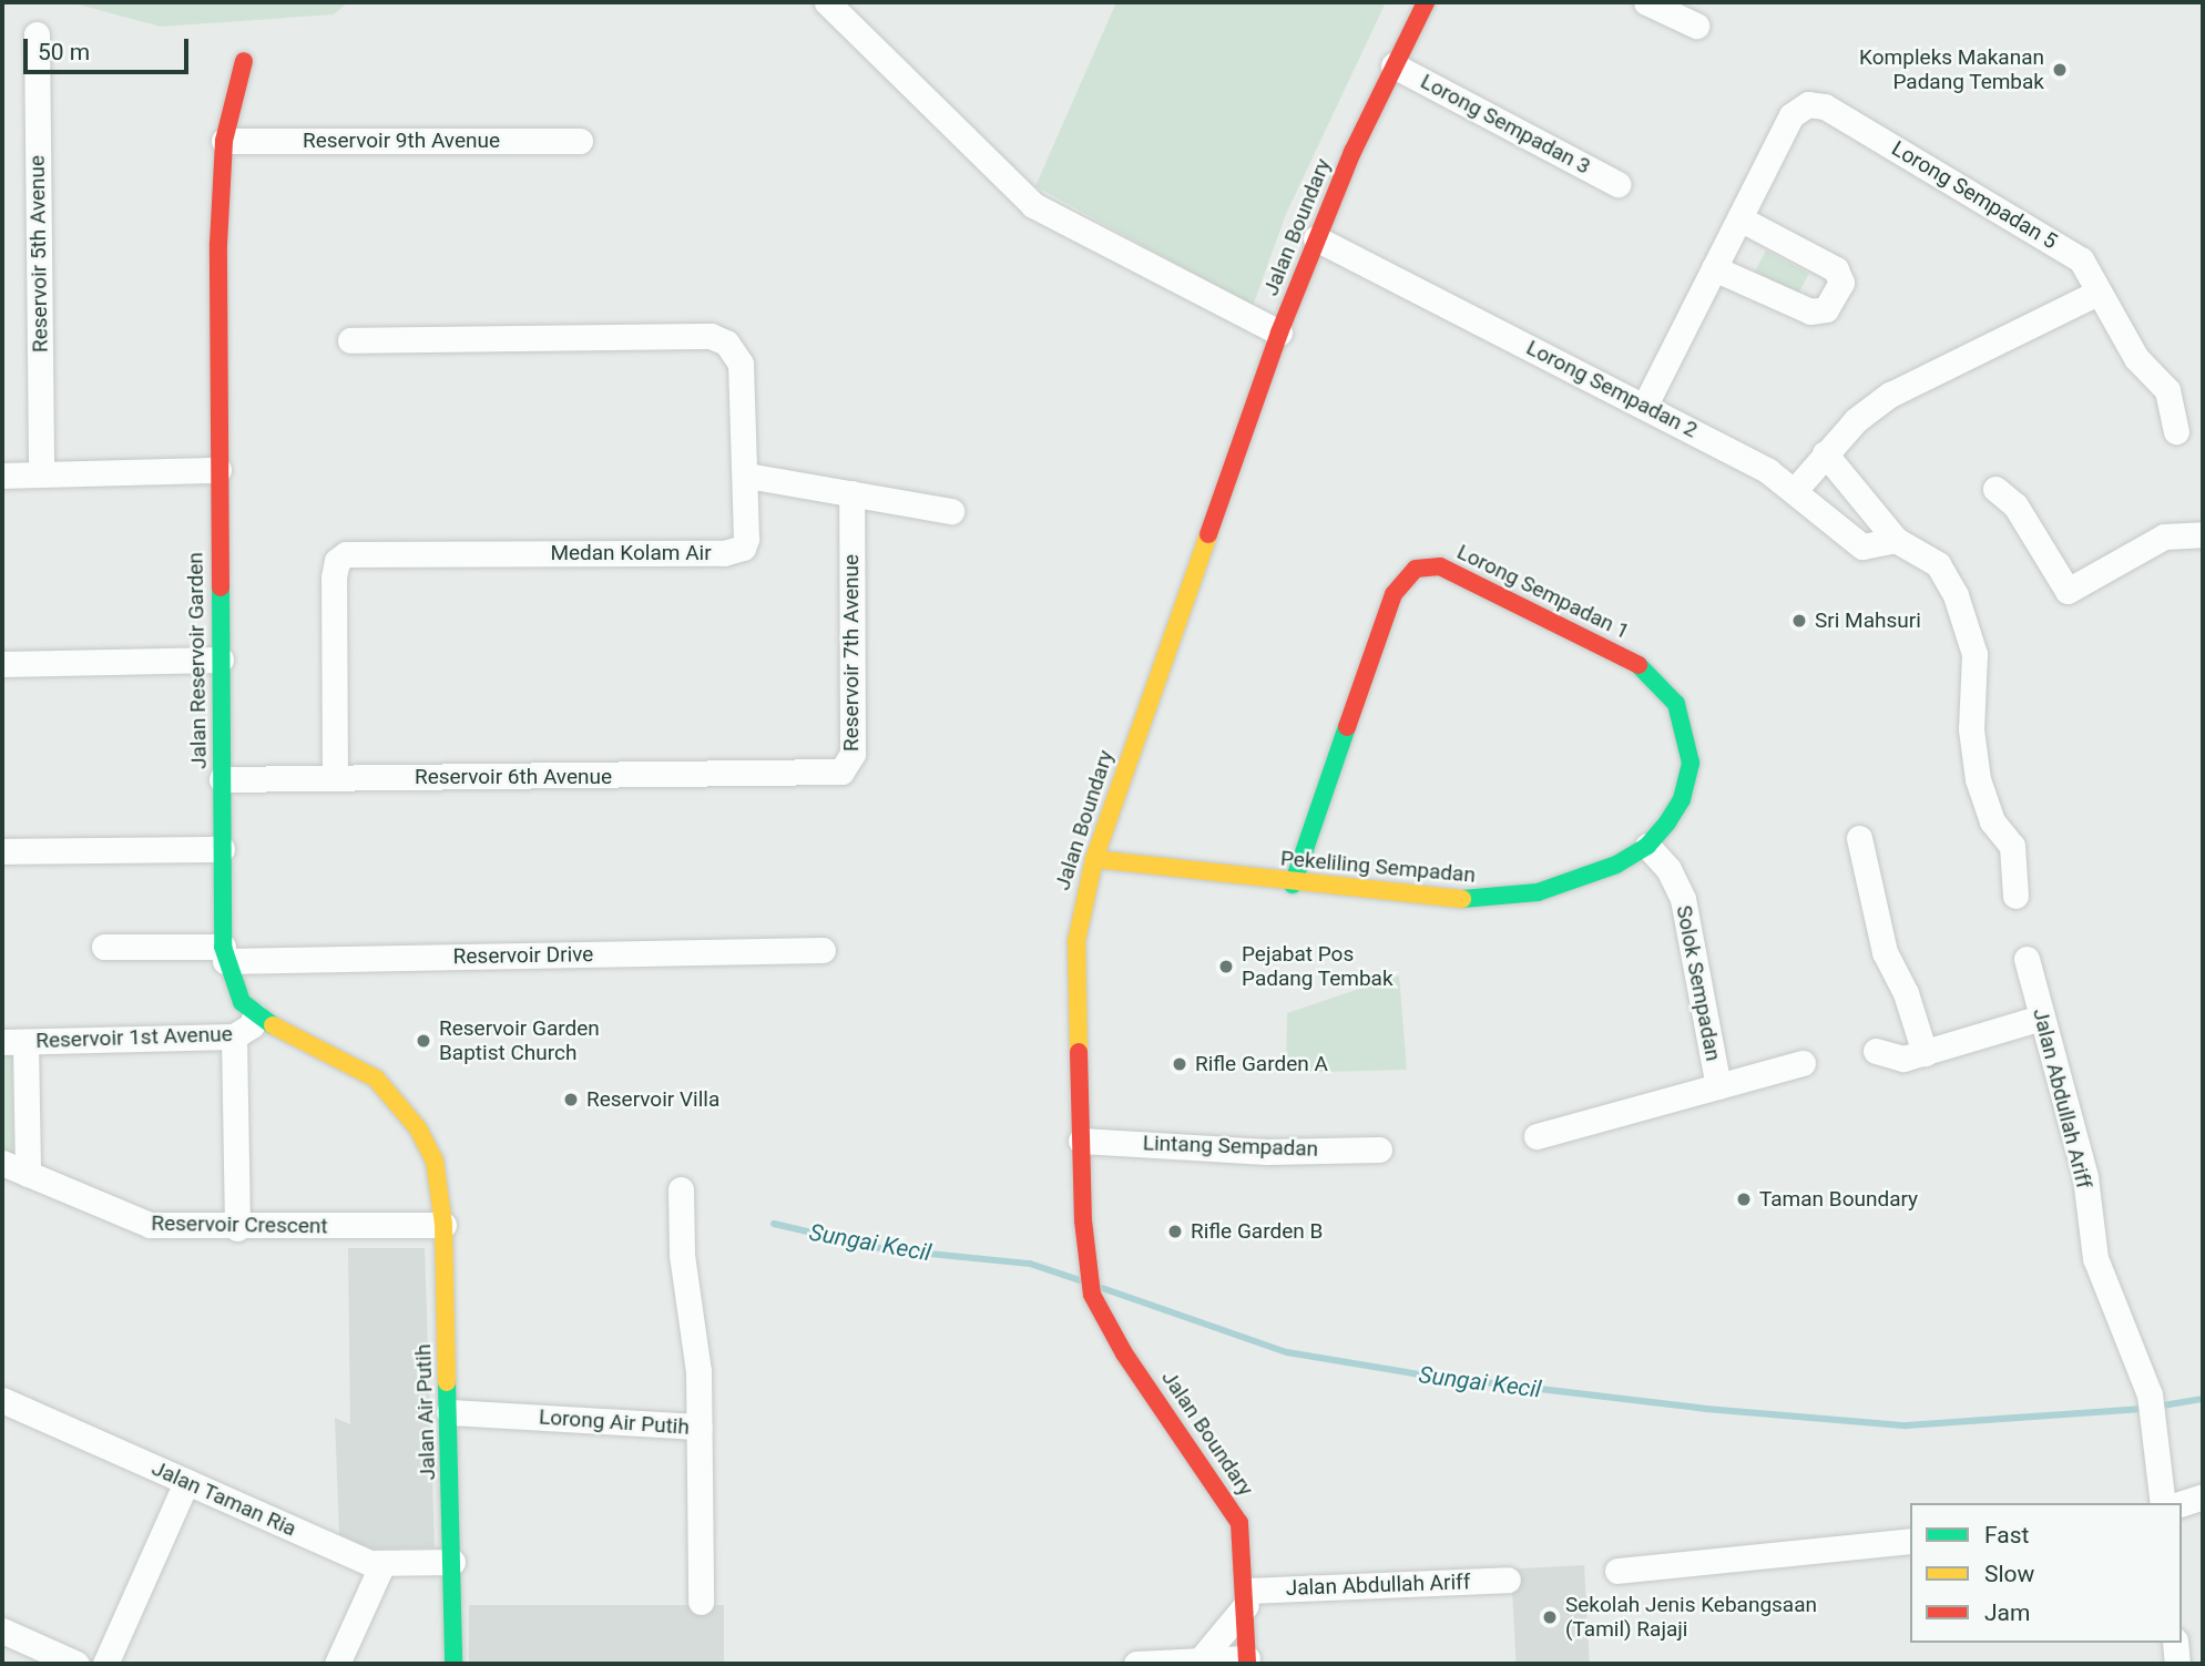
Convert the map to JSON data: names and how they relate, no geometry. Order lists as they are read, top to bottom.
{
  "streets": {
    "street": [
      "Lorong Sempadan 3",
      "Reservoir 9th Avenue",
      "Lorong Sempadan 5",
      "Jalan Boundary",
      "Reservoir 5th Avenue",
      "Lorong Sempadan 2",
      "Medan Kolam Air",
      "Lorong Sempadan 1",
      "Reservoir 7th Avenue",
      "Jalan Reservoir Garden",
      "Reservoir 6th Avenue",
      "Pekeliling Sempadan",
      "Reservoir Drive",
      "Solok Sempadan",
      "Reservoir 1st Avenue",
      "Jalan Abdullah Ariff",
      "Lintang Sempadan",
      "Reservoir Crescent",
      "Jalan Air Putih",
      "Lorong Air Putih",
      "Jalan Taman Ria"
    ]
  },
  "crossings": [
    ["Lorong Sempadan 3", "Jalan Boundary"],
    ["Reservoir 9th Avenue", "Jalan Reservoir Garden"],
    ["Lorong Sempadan 5", "Lorong Sempadan 2"],
    ["Jalan Boundary", "Lorong Sempadan 2"],
    ["Jalan Boundary", "Pekeliling Sempadan"],
    ["Jalan Boundary", "Jalan Abdullah Ariff"],
    ["Jalan Boundary", "Lintang Sempadan"],
    ["Medan Kolam Air", "Reservoir 6th Avenue"],
    ["Lorong Sempadan 1", "Pekeliling Sempadan"],
    ["Lorong Sempadan 1", "Solok Sempadan"],
    ["Reservoir 7th Avenue", "Reservoir 6th Avenue"],
    ["Jalan Reservoir Garden", "Reservoir 6th Avenue"],
    ["Jalan Reservoir Garden", "Reservoir Drive"],
    ["Jalan Reservoir Garden", "Reservoir 1st Avenue"],
    ["Jalan Reservoir Garden", "Jalan Air Putih"],
    ["Pekeliling Sempadan", "Solok Sempadan"],
    ["Reservoir Crescent", "Jalan Air Putih"],
    ["Jalan Air Putih", "Lorong Air Putih"],
    ["Jalan Air Putih", "Jalan Taman Ria"]
  ],
  "water": ["Sungai Kecil"],
  "places": [
    "Kompleks Makanan Padang Tembak",
    "Sri Mahsuri",
    "Pejabat Pos Padang Tembak",
    "Reservoir Garden Baptist Church",
    "Rifle Garden A",
    "Reservoir Villa",
    "Taman Boundary",
    "Rifle Garden B",
    "Sekolah Jenis Kebangsaan (Tamil) Rajaji"
  ],
  "legend": ["Fast", "Slow", "Jam"],
  "scale_bar": "50 m"
}
